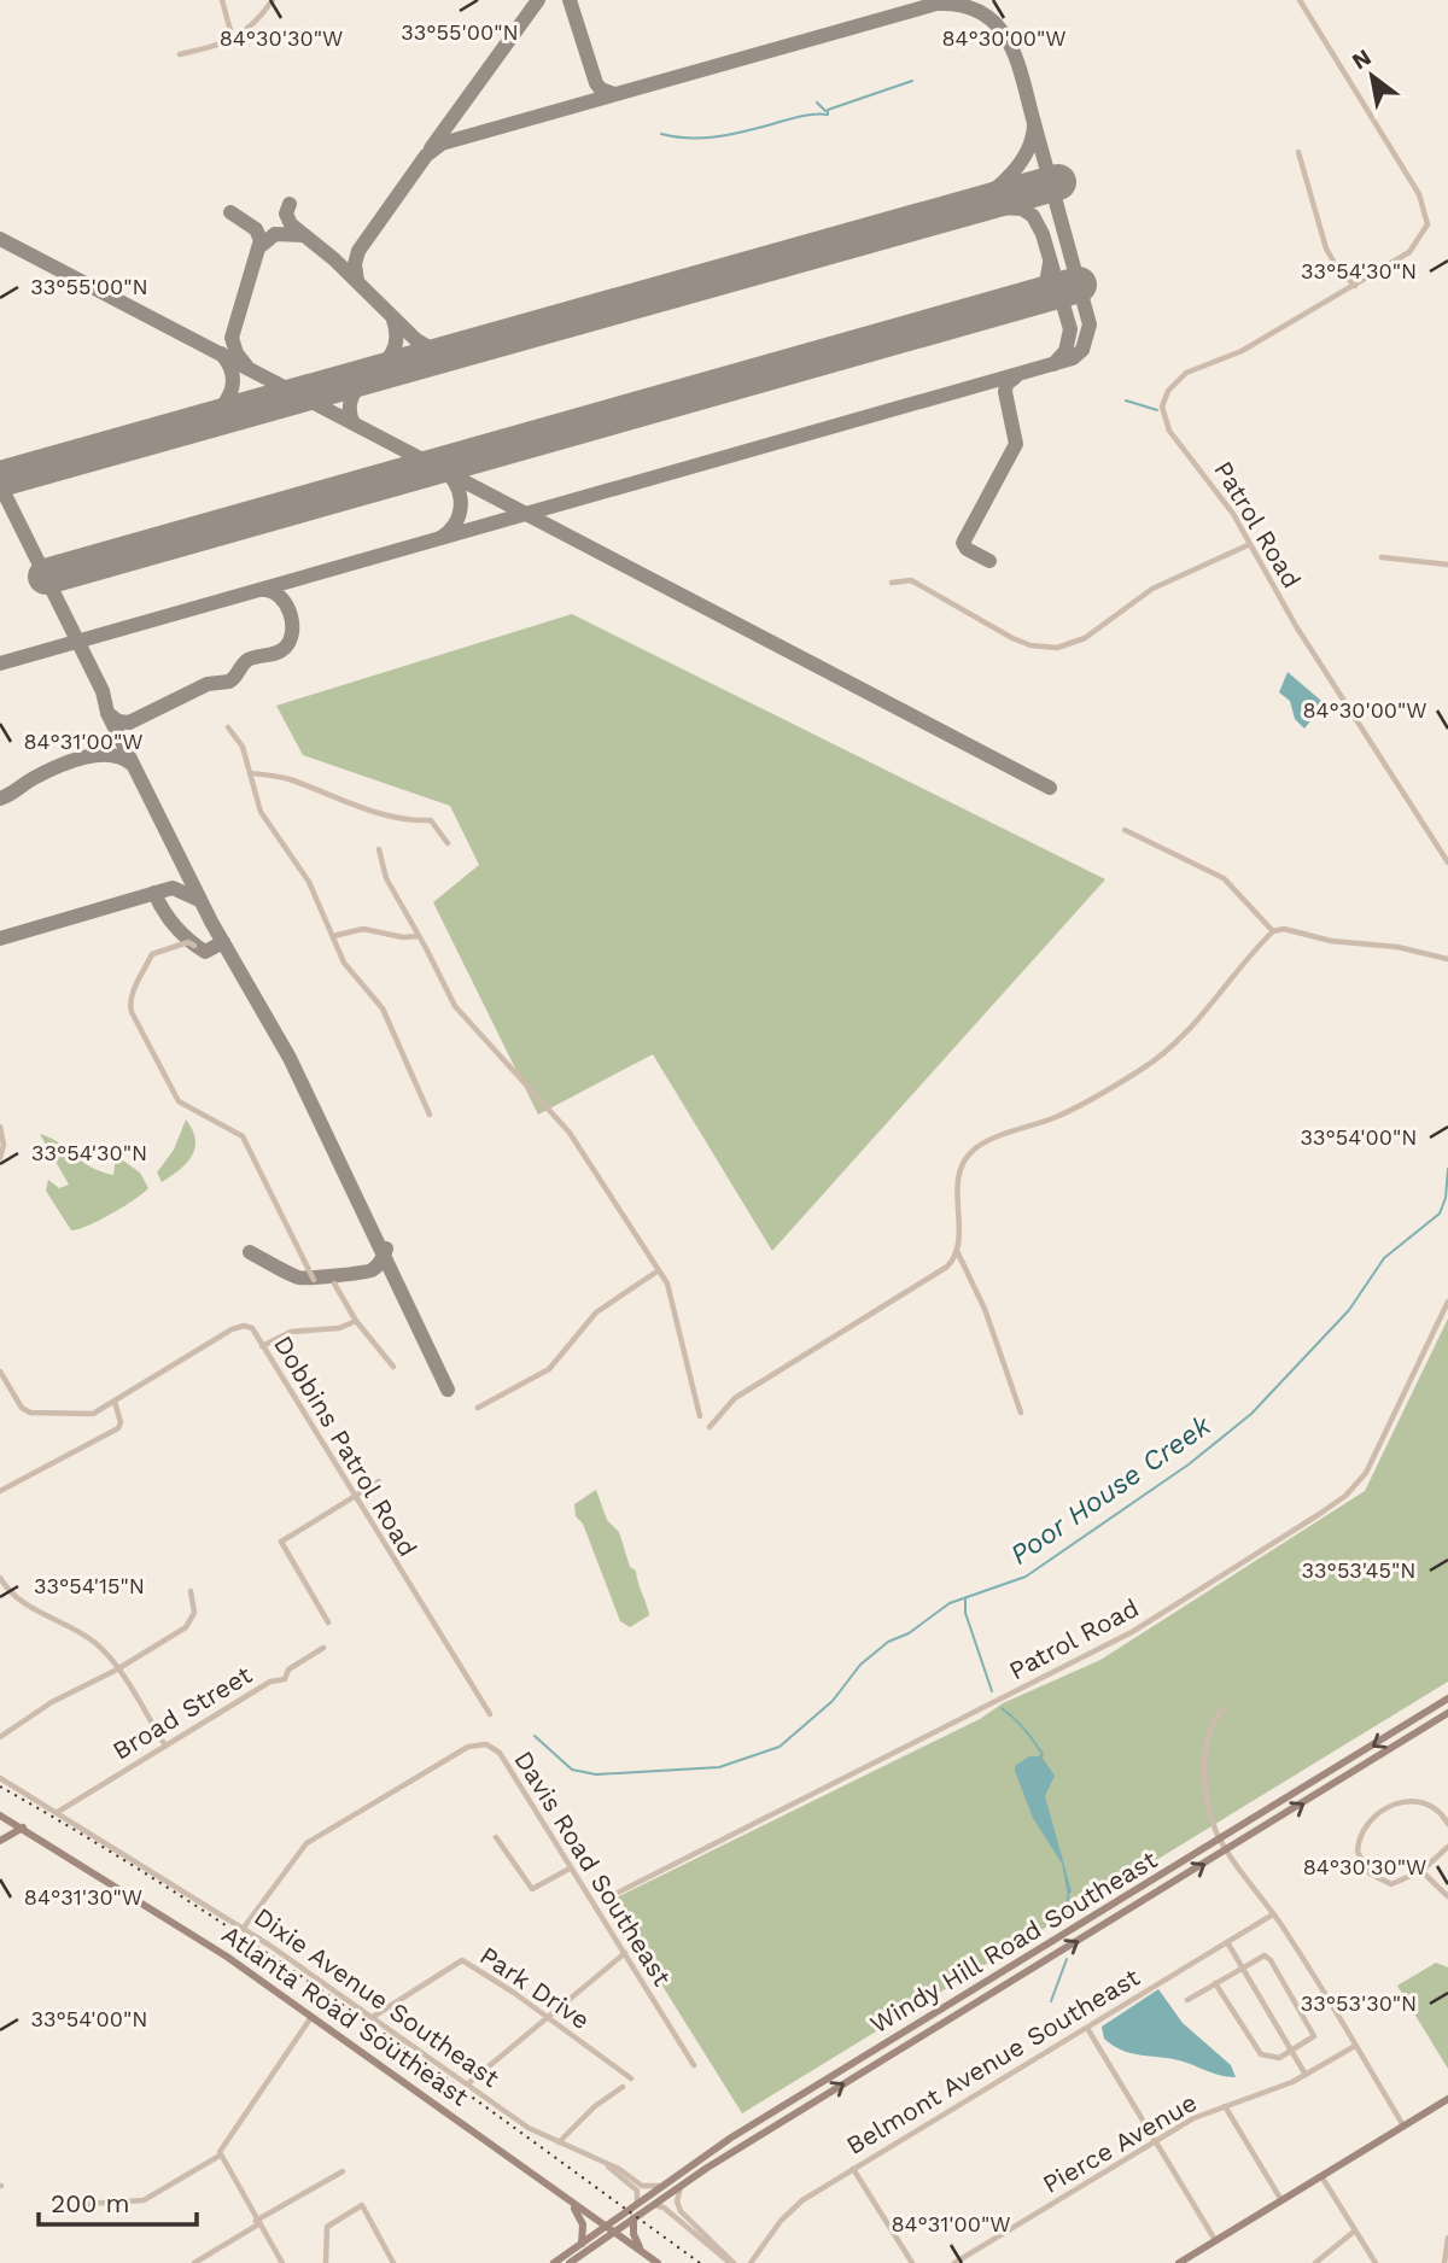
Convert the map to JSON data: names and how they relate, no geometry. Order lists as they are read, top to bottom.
{
  "streets": {
    "main road": ["Windy Hill Road Southeast", "Atlanta Road Southeast"],
    "street": [
      "Patrol Road",
      "Dobbins Patrol Road",
      "Broad Street",
      "Davis Road Southeast",
      "Park Drive",
      "Dixie Avenue Southeast",
      "Belmont Avenue Southeast",
      "Pierce Avenue"
    ]
  },
  "crossings": [
    ["Broad Street", "Dixie Avenue Southeast"],
    ["Davis Road Southeast", "Dixie Avenue Southeast"],
    ["Windy Hill Road Southeast", "Dixie Avenue Southeast"],
    ["Windy Hill Road Southeast", "Atlanta Road Southeast"],
    ["Park Drive", "Dixie Avenue Southeast"]
  ],
  "water": ["Poor House Creek"],
  "scale_bar": "200 m",
  "north": "top left",
  "coordinates": [
    "33°55'00\"N",
    "84°30'30\"W",
    "84°30'00\"W",
    "33°54'30\"N",
    "84°31'00\"W",
    "33°54'00\"N",
    "33°53'45\"N",
    "33°54'15\"N",
    "84°31'30\"W",
    "33°53'30\"N"
  ]
}
